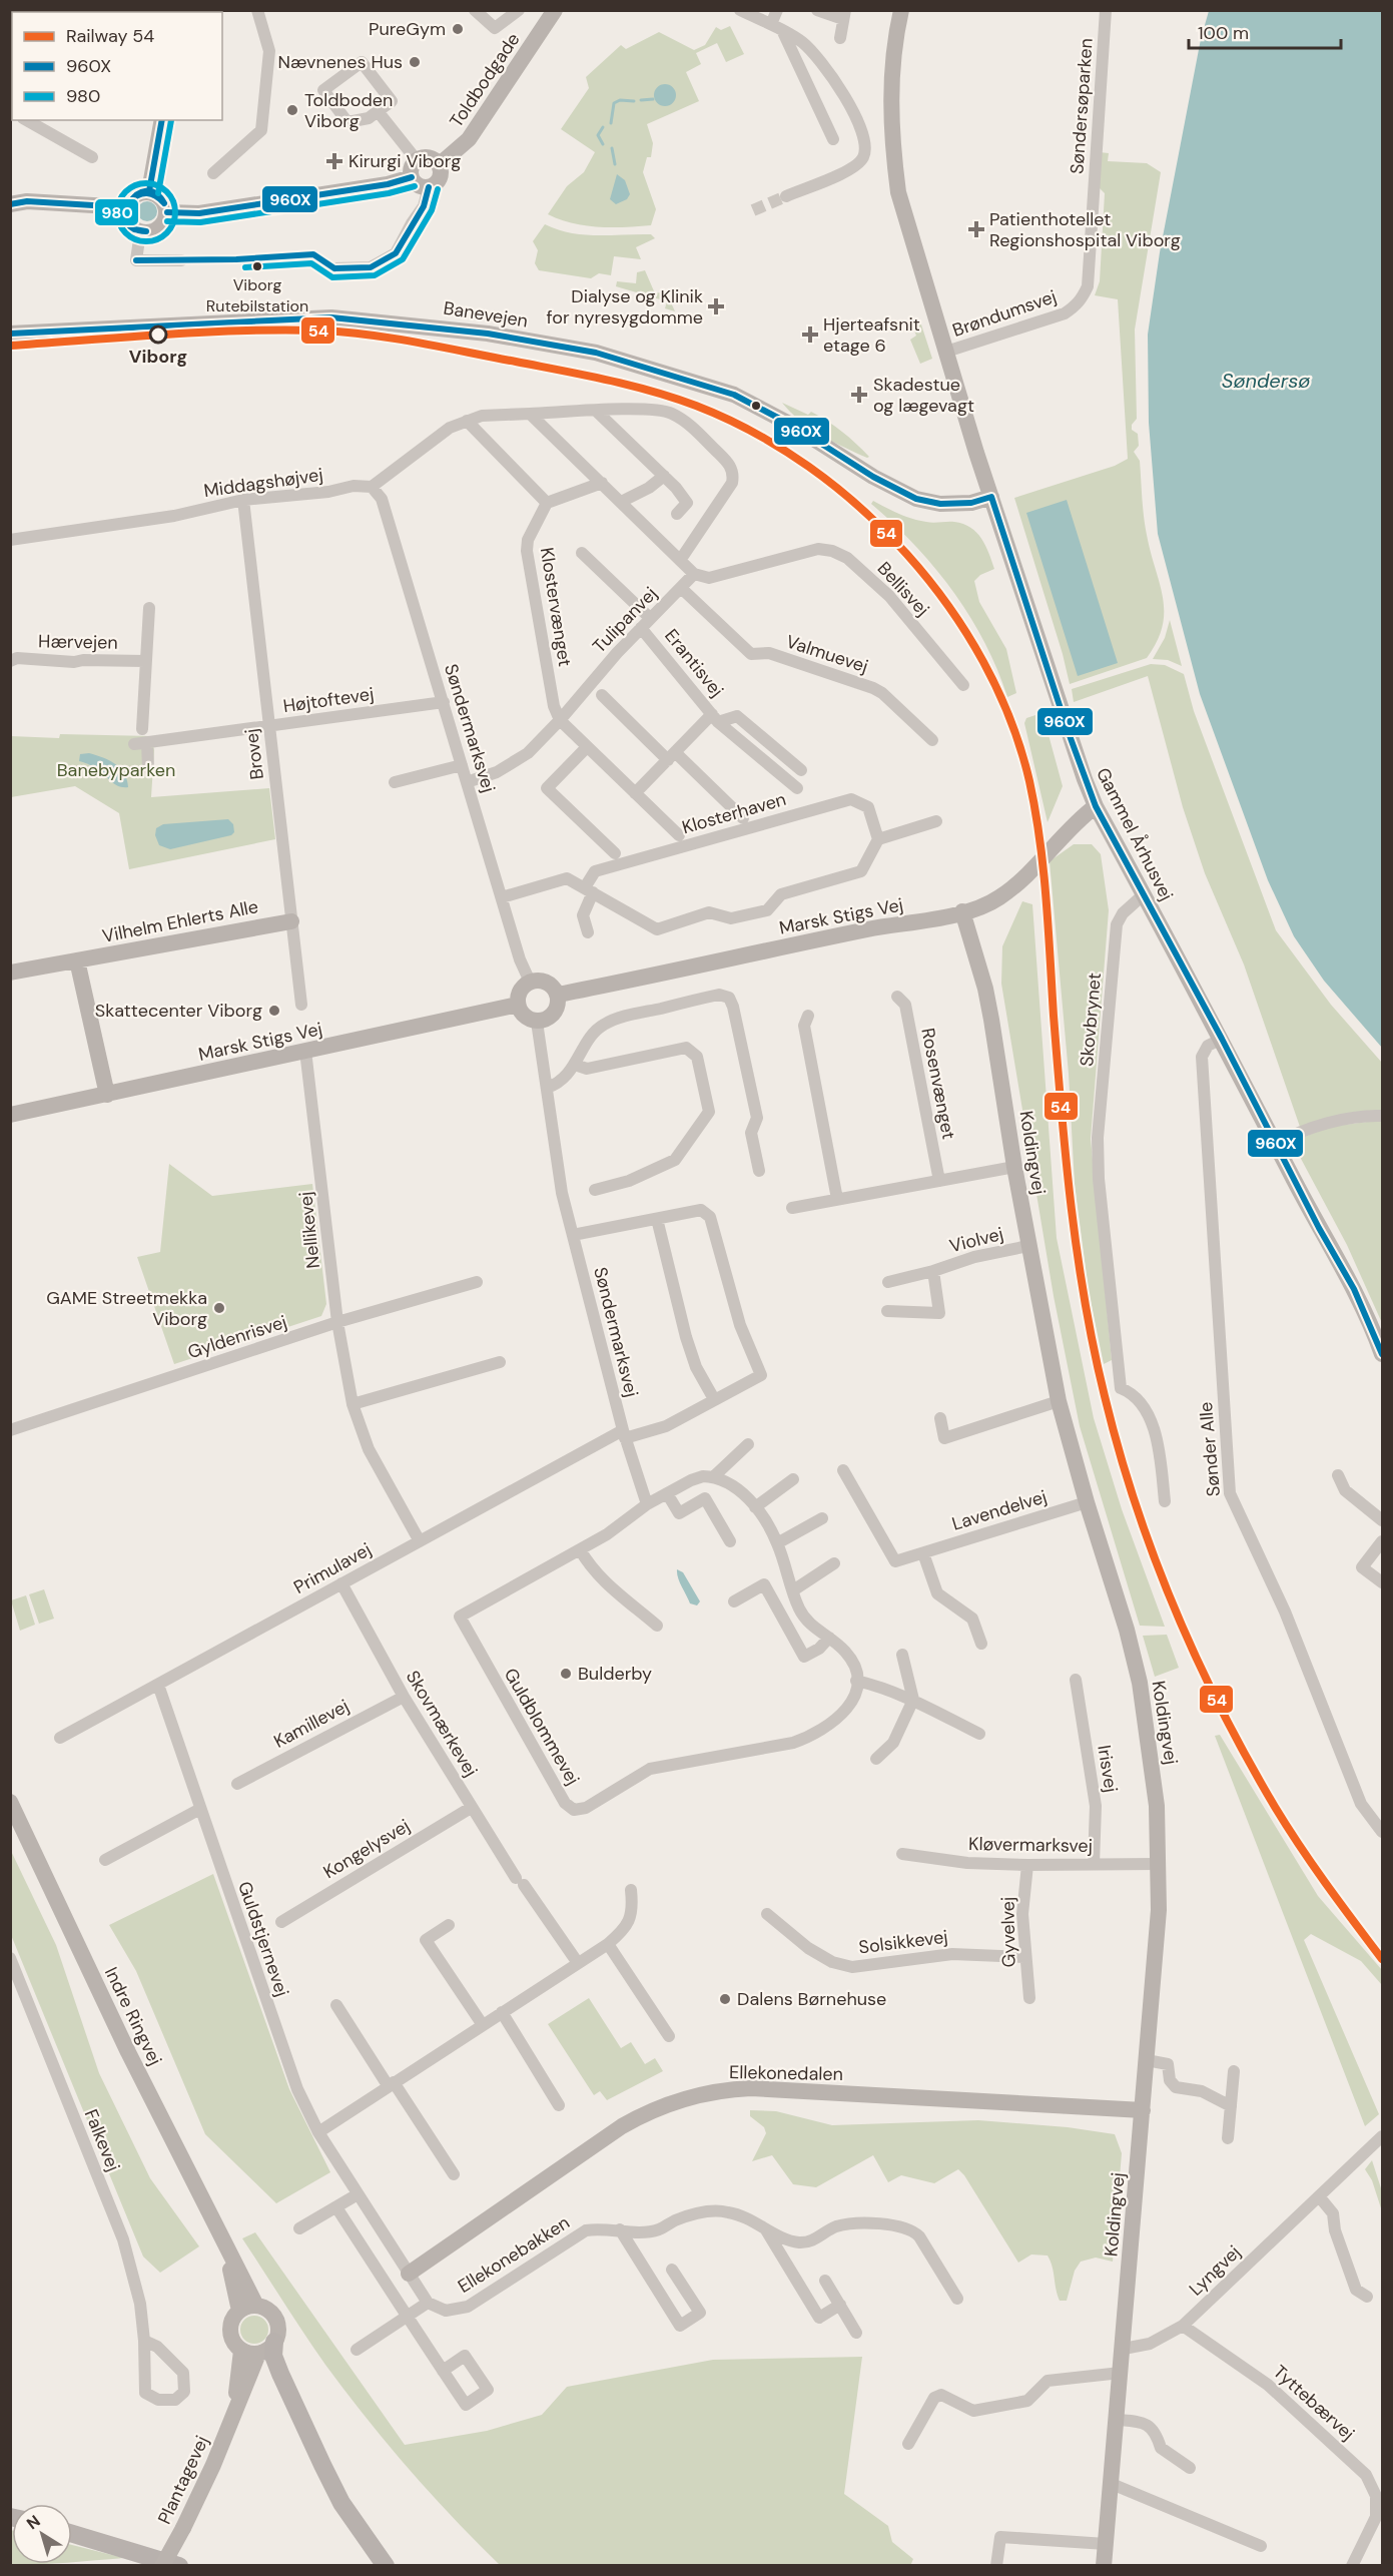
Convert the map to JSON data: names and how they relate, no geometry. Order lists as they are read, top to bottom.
{
  "streets": {
    "street": [
      "Toldbodgade",
      "Søndersøparken",
      "Brøndumsvej",
      "Banevejen",
      "Middagshøjvej",
      "Bellisvej",
      "Klostervænget",
      "Tulipanvej",
      "Hærvejen",
      "Valmuevej",
      "Erantisvej",
      "Højtoftevej",
      "Søndermarksvej",
      "Brovej",
      "Klosterhaven",
      "Gammel Århusvej",
      "Marsk Stigs Vej",
      "Vilhelm Ehlerts Alle",
      "Skovbrynet",
      "Rosenvænget",
      "Koldingvej",
      "Nellikevej",
      "Violvej",
      "Gyldenrisvej",
      "Sønder Alle",
      "Lavendelvej",
      "Primulavej",
      "Kamillevej",
      "Skovmærkevej",
      "Guldblommevej",
      "Irisvej",
      "Kløvermarksvej",
      "Kongelysvej",
      "Gyvelvej",
      "Guldstjernevej",
      "Solsikkevej",
      "Indre Ringvej",
      "Ellekonedalen",
      "Falkevej",
      "Ellekonebakken",
      "Lyngvej",
      "Tyttebærvej",
      "Plantagevej"
    ]
  },
  "crossings": [
    ["Søndersøparken", "Brøndumsvej"],
    ["Brøndumsvej", "Gammel Århusvej"],
    ["Banevejen", "Gammel Århusvej"],
    ["Middagshøjvej", "Søndermarksvej"],
    ["Middagshøjvej", "Brovej"],
    ["Bellisvej", "Tulipanvej"],
    ["Klostervænget", "Tulipanvej"],
    ["Tulipanvej", "Valmuevej"],
    ["Tulipanvej", "Erantisvej"],
    ["Tulipanvej", "Søndermarksvej"],
    ["Højtoftevej", "Søndermarksvej"],
    ["Højtoftevej", "Brovej"],
    ["Søndermarksvej", "Marsk Stigs Vej"],
    ["Søndermarksvej", "Primulavej"],
    ["Søndermarksvej", "Guldblommevej"],
    ["Brovej", "Vilhelm Ehlerts Alle"],
    ["Gammel Århusvej", "Marsk Stigs Vej"],
    ["Gammel Århusvej", "Skovbrynet"],
    ["Gammel Århusvej", "Sønder Alle"],
    ["Marsk Stigs Vej", "Koldingvej"],
    ["Marsk Stigs Vej", "Nellikevej"],
    ["Koldingvej", "Violvej"],
    ["Koldingvej", "Lavendelvej"],
    ["Koldingvej", "Kløvermarksvej"],
    ["Koldingvej", "Ellekonedalen"],
    ["Koldingvej", "Lyngvej"],
    ["Nellikevej", "Gyldenrisvej"],
    ["Nellikevej", "Primulavej"],
    ["Primulavej", "Skovmærkevej"],
    ["Primulavej", "Guldstjernevej"],
    ["Kamillevej", "Skovmærkevej"],
    ["Skovmærkevej", "Kongelysvej"],
    ["Irisvej", "Kløvermarksvej"],
    ["Kløvermarksvej", "Gyvelvej"],
    ["Gyvelvej", "Solsikkevej"],
    ["Guldstjernevej", "Ellekonedalen"],
    ["Indre Ringvej", "Plantagevej"],
    ["Lyngvej", "Tyttebærvej"]
  ],
  "water": ["Søndersø"],
  "parks": ["Banebyparken"],
  "places": {
    "other": [
      "PureGym",
      "Nævnenes Hus",
      "Toldboden Viborg",
      "Viborg Rutebilstation",
      "Viborg",
      "Skattecenter Viborg",
      "GAME Streetmekka Viborg",
      "Bulderby",
      "Dalens Børnehuse"
    ],
    "health": [
      "Kirurgi Viborg",
      "Patienthotellet Regionshospital Viborg",
      "Dialyse og Klinik for nyresygdomme",
      "Hjerteafsnit etage 6",
      "Skadestue og lægevagt"
    ]
  },
  "lines": ["transit line 960X", "transit line 980", "rail line 54"],
  "legend": ["Railway 54", "960X", "980"],
  "scale_bar": "100 m",
  "north": "top left"
}
